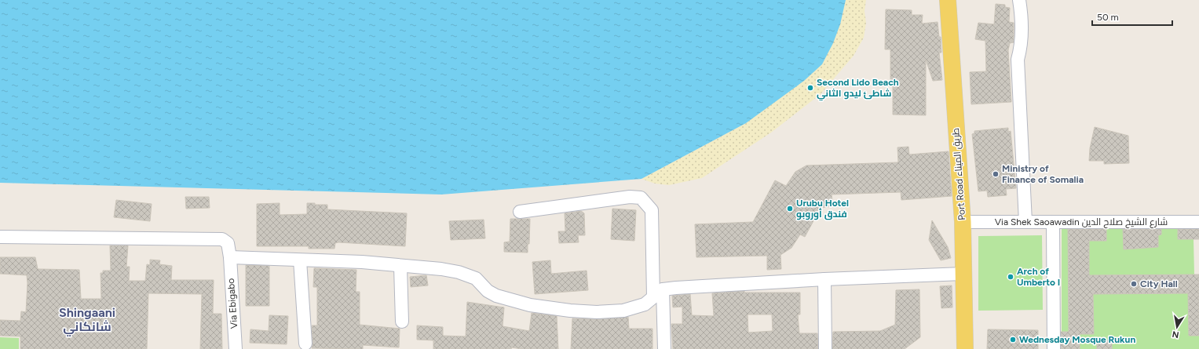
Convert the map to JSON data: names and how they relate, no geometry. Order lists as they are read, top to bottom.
{
  "streets": {
    "main road": ["Port Road طريق الميناء"],
    "street": ["Via Shek Saoawadin شارع الشيخ صلاح الدين", "Via Ebigabo"]
  },
  "crossings": [
    ["Port Road طريق الميناء", "Via Shek Saoawadin شارع الشيخ صلاح الدين"]
  ],
  "districts": ["Shingaani شانكاني"],
  "places": [
    "Second Lido Beach شاطئ ليدو الثاني",
    "Ministry of Finance of Somalia",
    "Urubu Hotel فندق أوروبو",
    "Arch of Umberto I",
    "City Hall",
    "Wednesday Mosque Rukun"
  ],
  "scale_bar": "50 m",
  "north": "bottom"
}
